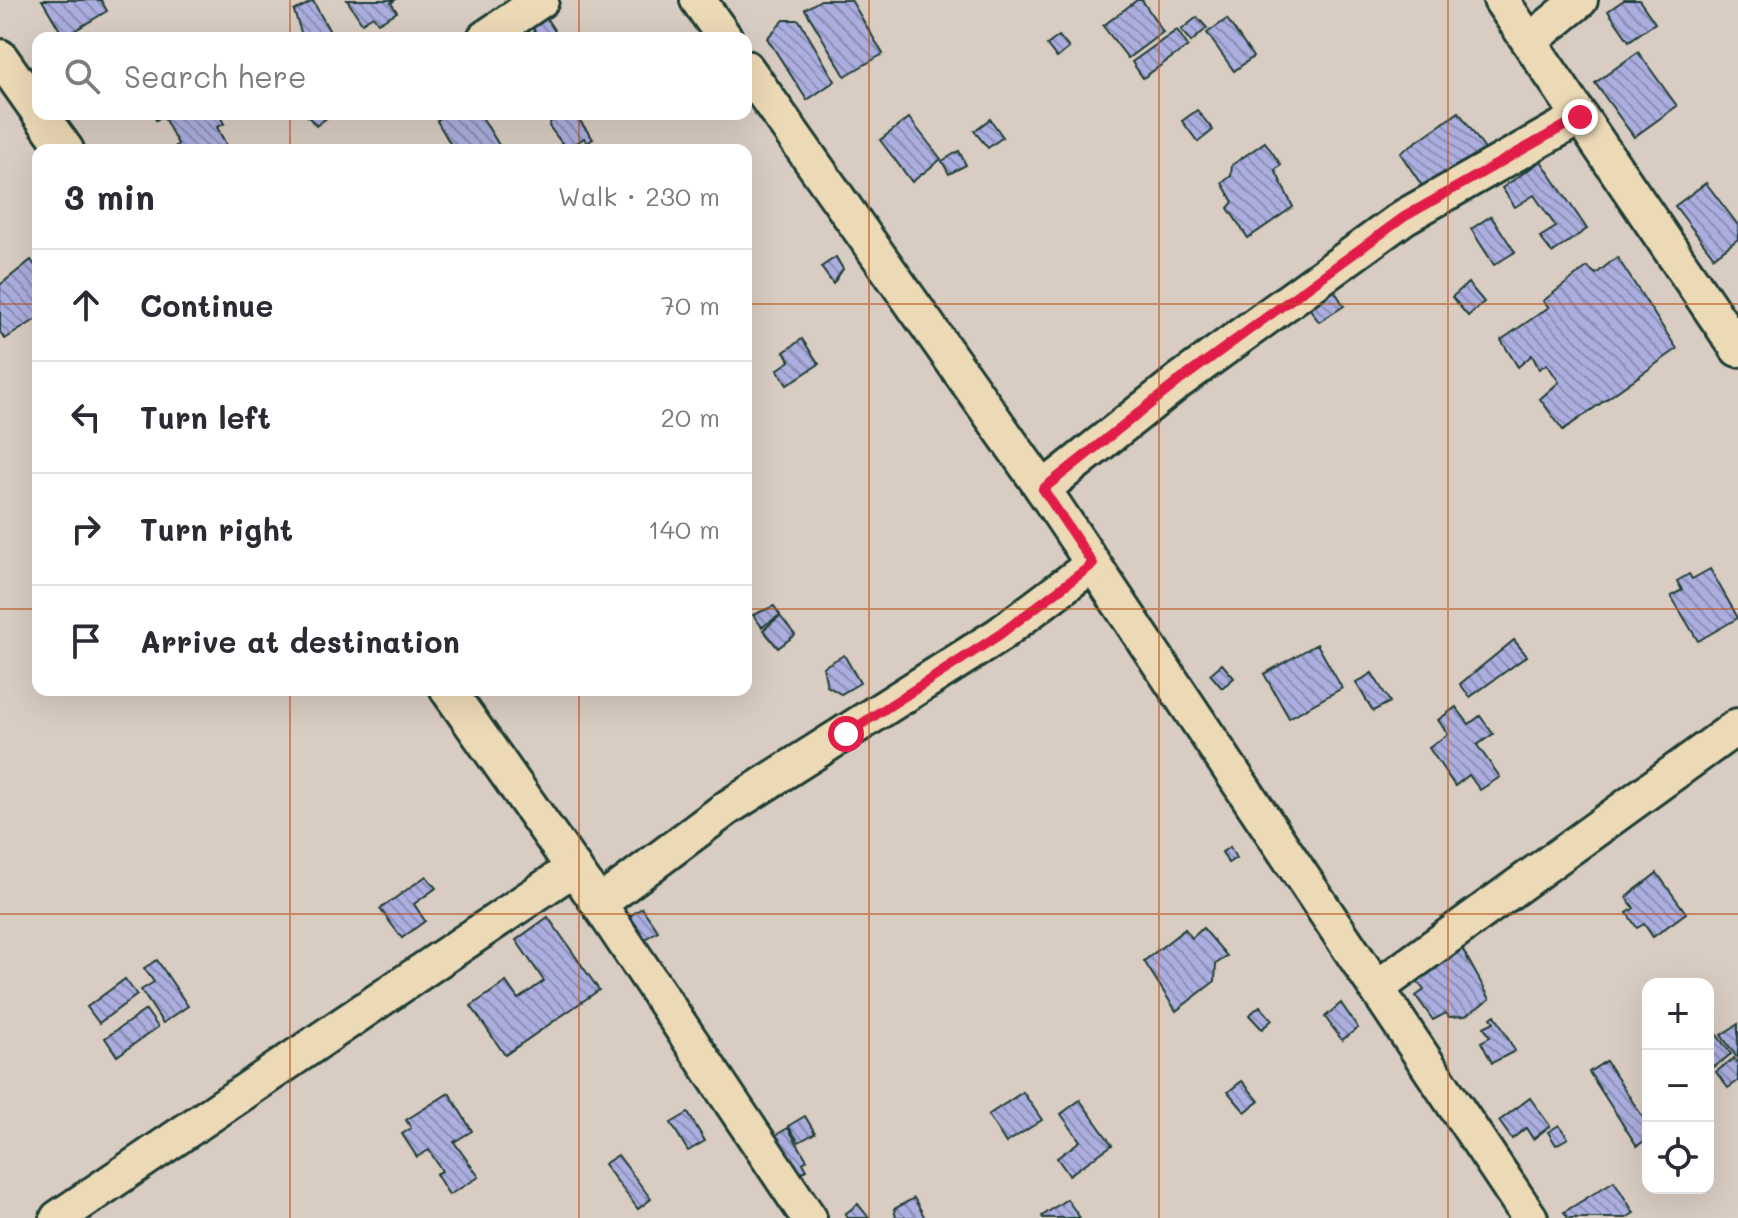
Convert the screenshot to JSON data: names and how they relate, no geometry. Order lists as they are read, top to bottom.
{
  "page": {
    "search": "Search here",
    "heading": ["3 min", "Walk · 230 m"],
    "list": [
      ["Continue", "70 m"],
      ["Turn left", "20 m"],
      ["Turn right", "140 m"],
      "Arrive at destination"
    ],
    "map_buttons": ["+", "−"]
  }
}
